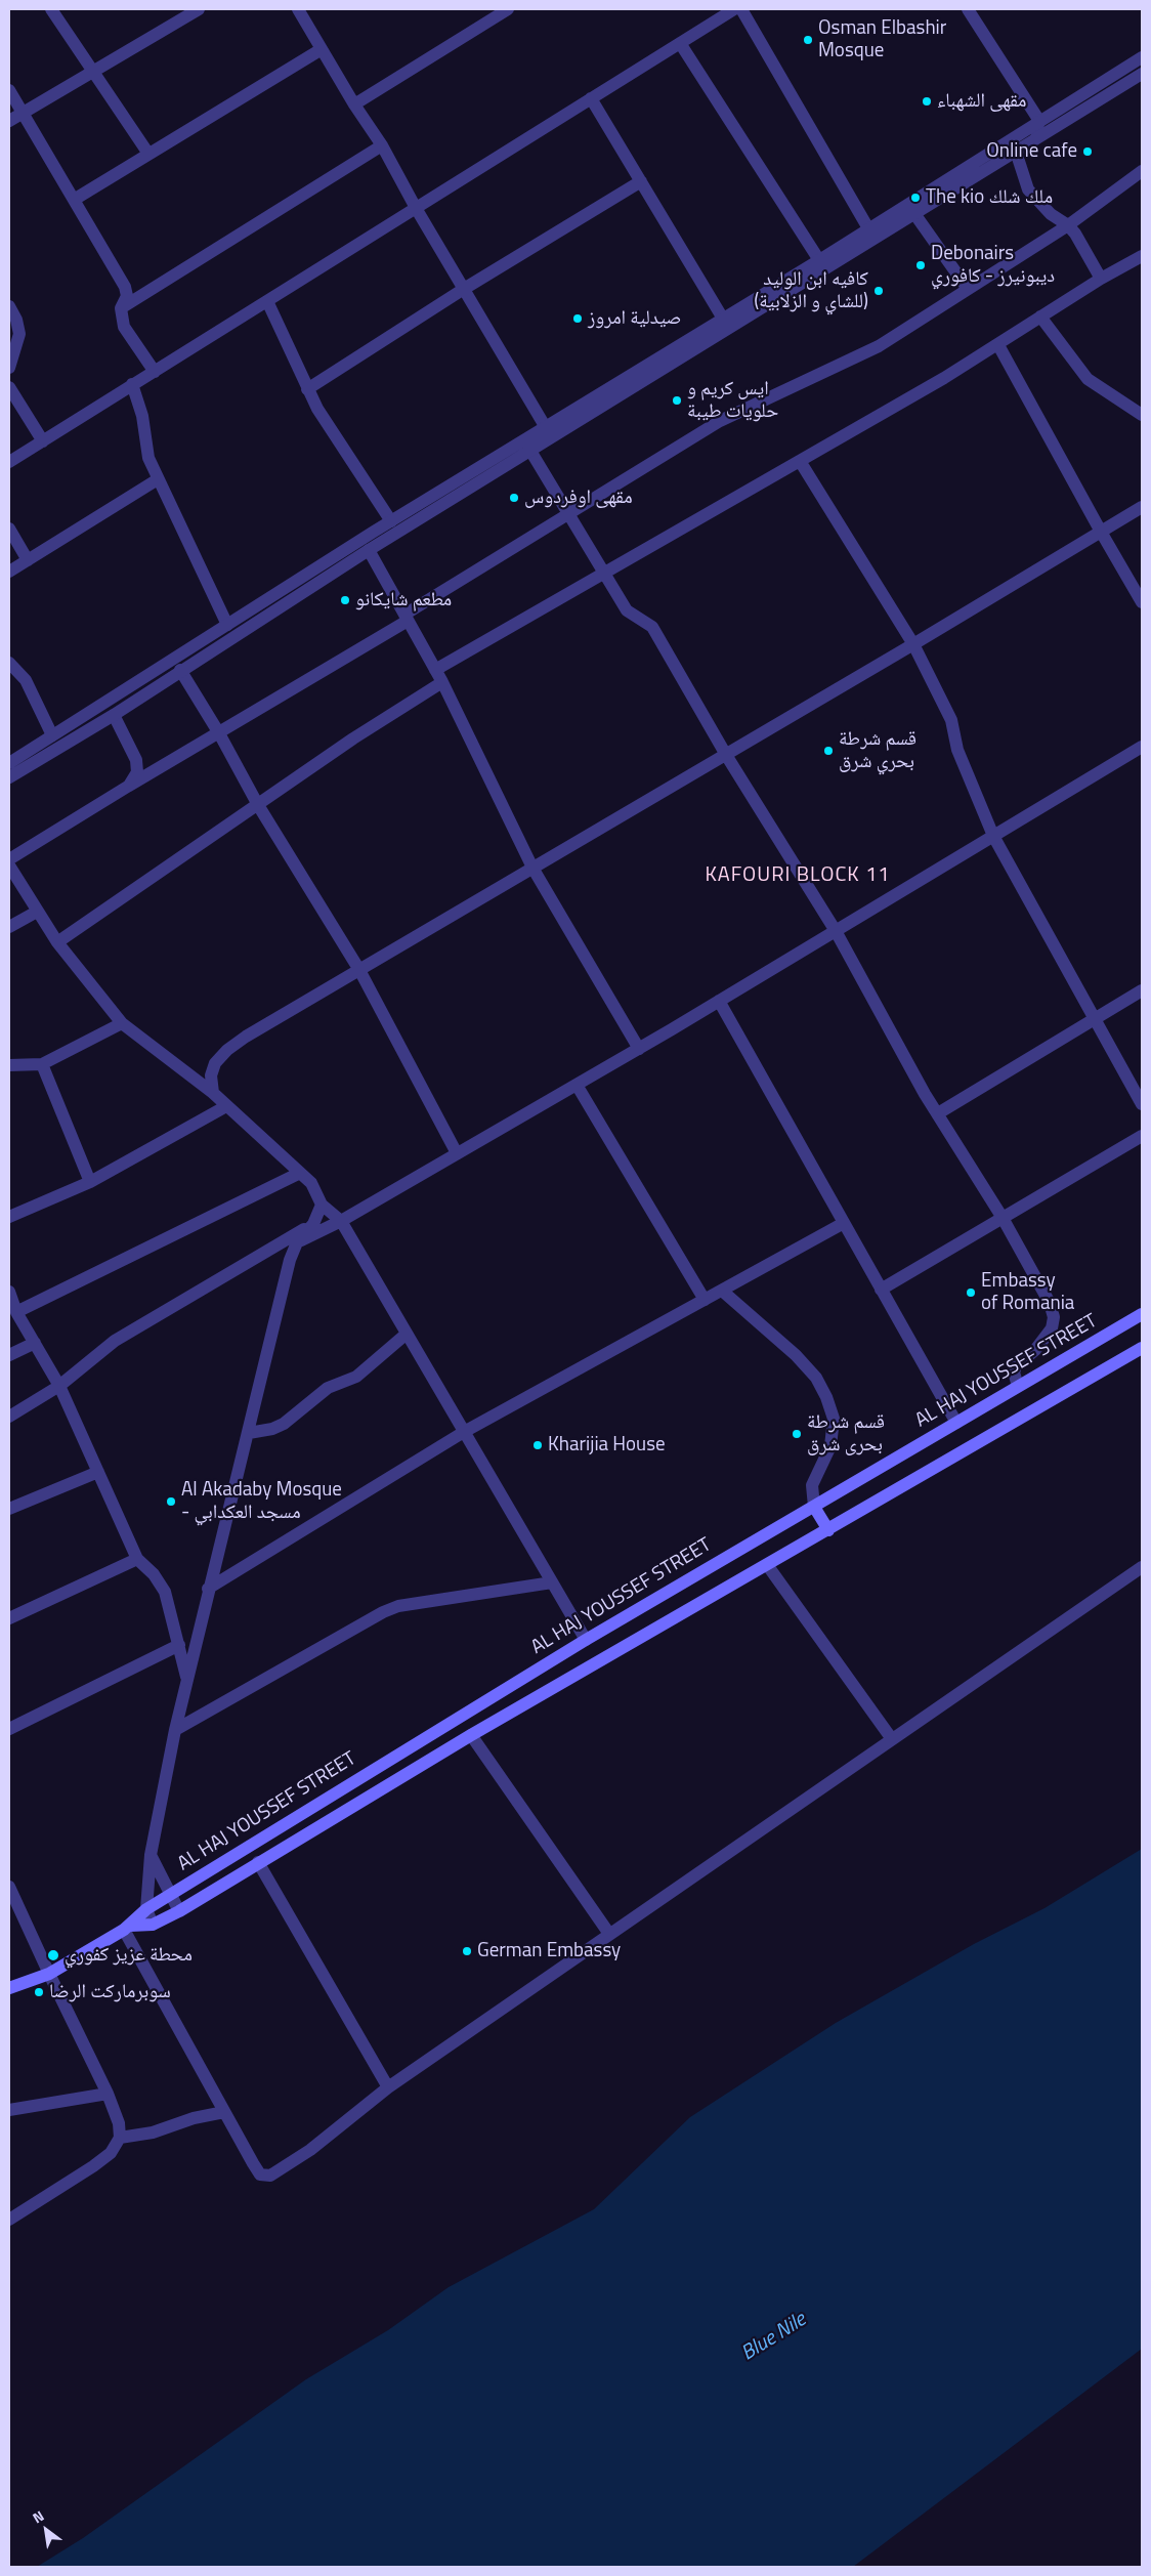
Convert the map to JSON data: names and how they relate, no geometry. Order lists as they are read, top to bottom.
{
  "streets": {
    "main road": ["AL HAJ YOUSSEF STREET"]
  },
  "districts": ["KAFOURI BLOCK 11"],
  "water": ["Blue Nile"],
  "places": [
    "Osman Elbashir Mosque",
    "مقهى الشهباء",
    "Online cafe",
    "The kio ملك شلك",
    "Debonairs ديبونيرز - كافوري",
    "كافيه ابن الوليد (للشاي و الزلابية)",
    "صيدلية امروز",
    "ايس كريم و حلويات طيبة",
    "مقهى اوفردوس",
    "مطعم شايكانو",
    "قسم شرطة بحري شرق",
    "Embassy of Romania",
    "قسم شرطة بحرى شرق",
    "Kharijia House",
    "Al Akadaby Mosque - مسجد العكدابي",
    "German Embassy",
    "محطة عزيز كفوري",
    "سوبرماركت الرضا"
  ],
  "north": "top left"
}
